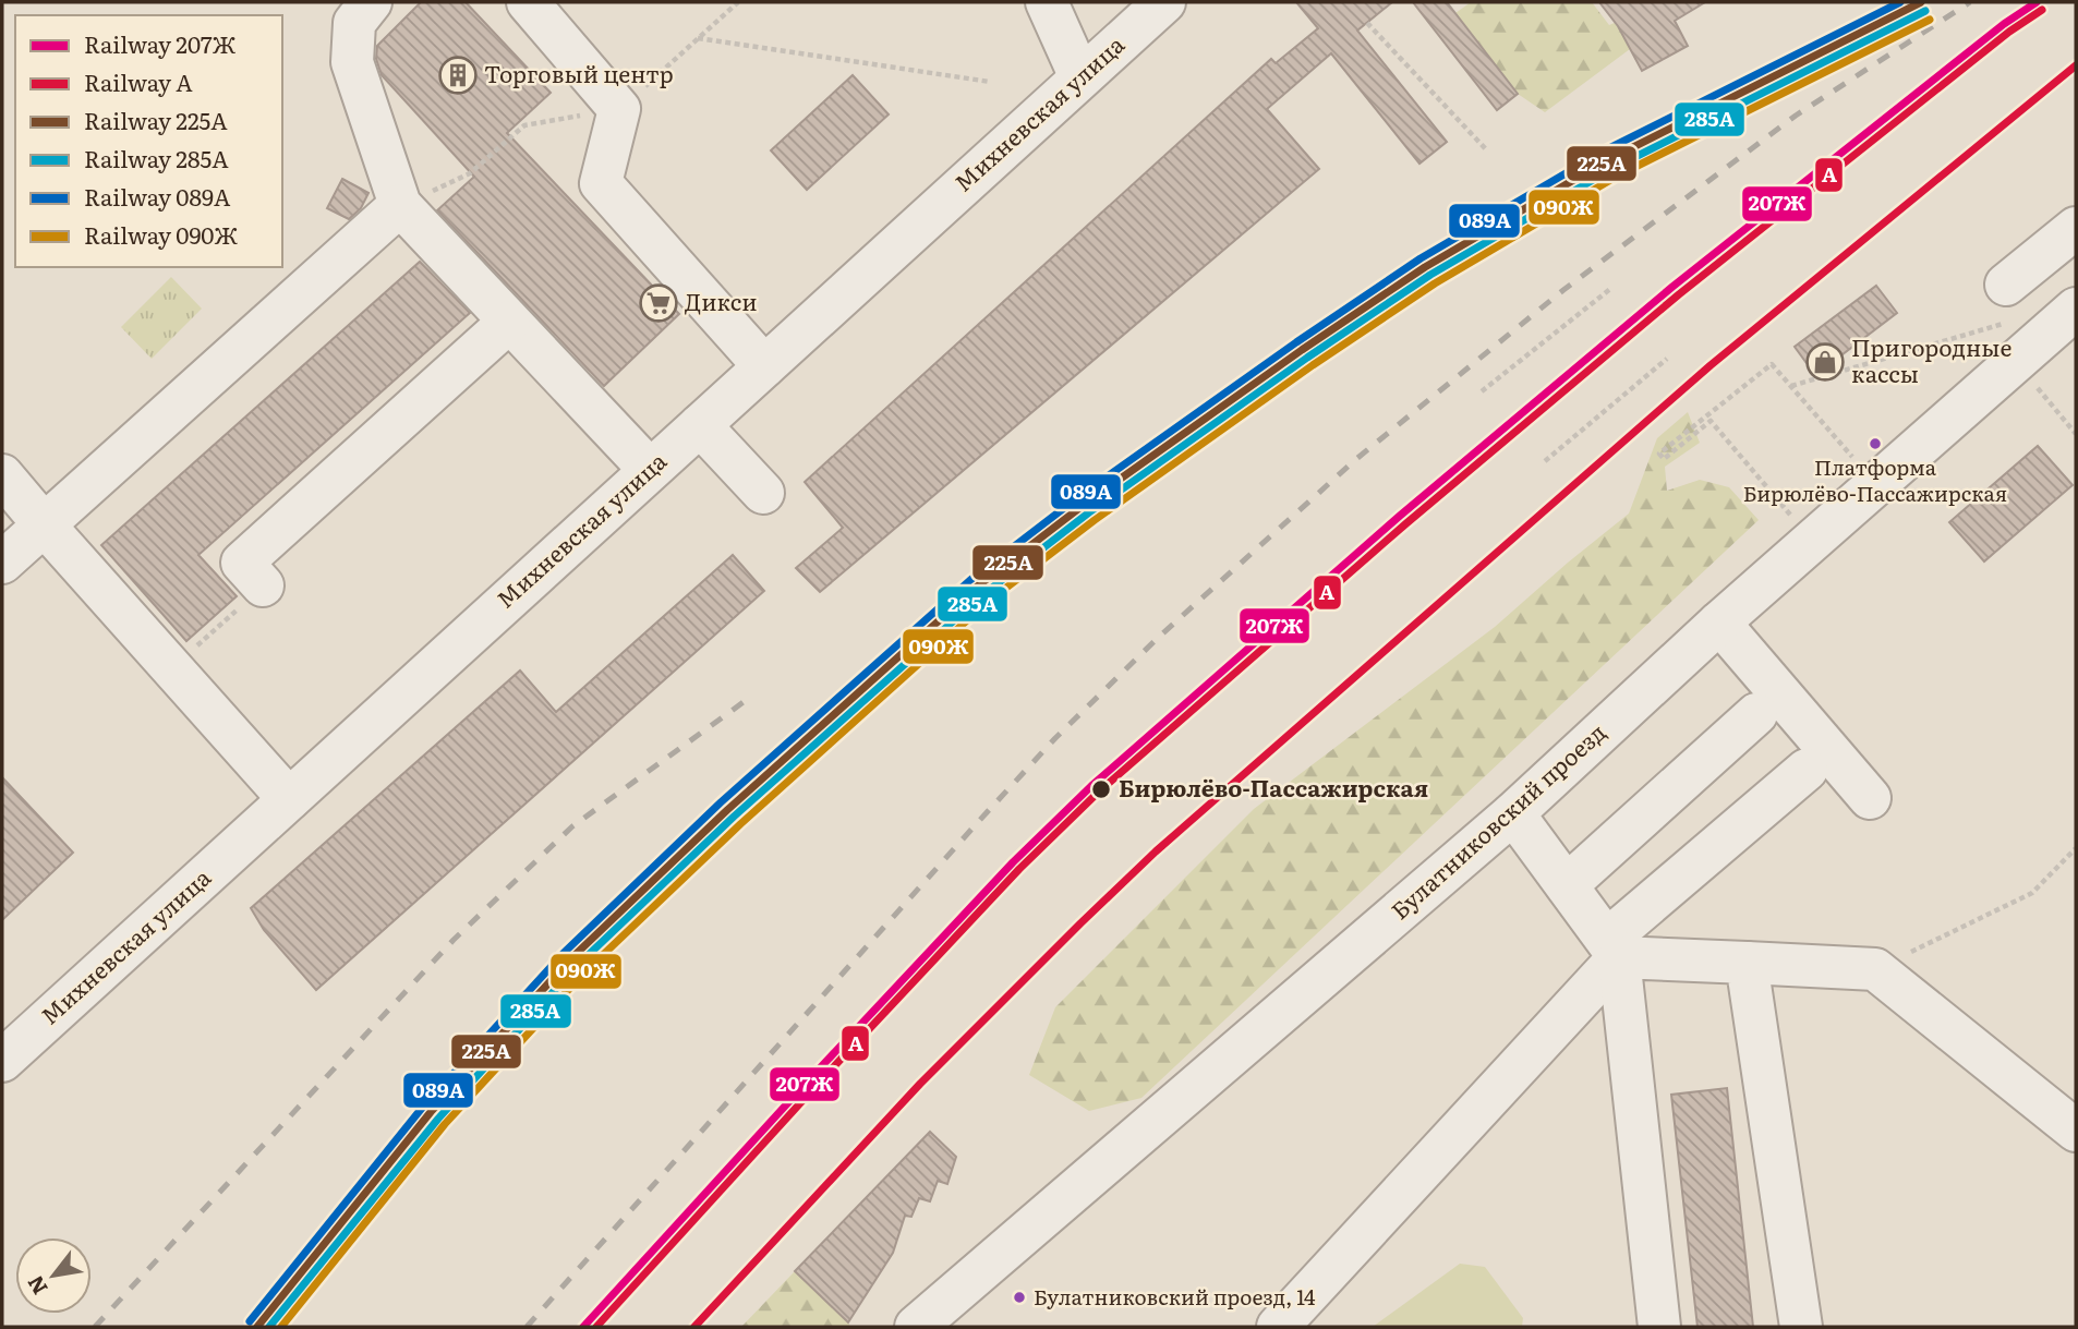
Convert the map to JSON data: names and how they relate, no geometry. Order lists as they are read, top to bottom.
{
  "streets": {
    "street": ["Михневская улица", "Булатниковский проезд"]
  },
  "places": {
    "building": ["Торговый центр"],
    "supermarket": ["Дикси"],
    "shop": ["Пригородные кассы"],
    "other": ["Платформа Бирюлёво-Пассажирская", "Бирюлёво-Пассажирская", "Булатниковский проезд, 14"]
  },
  "lines": [
    "rail line 207Ж",
    "rail line 225А",
    "rail line 089А",
    "rail line A",
    "rail line 285А",
    "rail line 090Ж"
  ],
  "legend": [
    "Railway 207Ж",
    "Railway A",
    "Railway 225А",
    "Railway 285А",
    "Railway 089А",
    "Railway 090Ж"
  ],
  "north": "bottom left"
}
